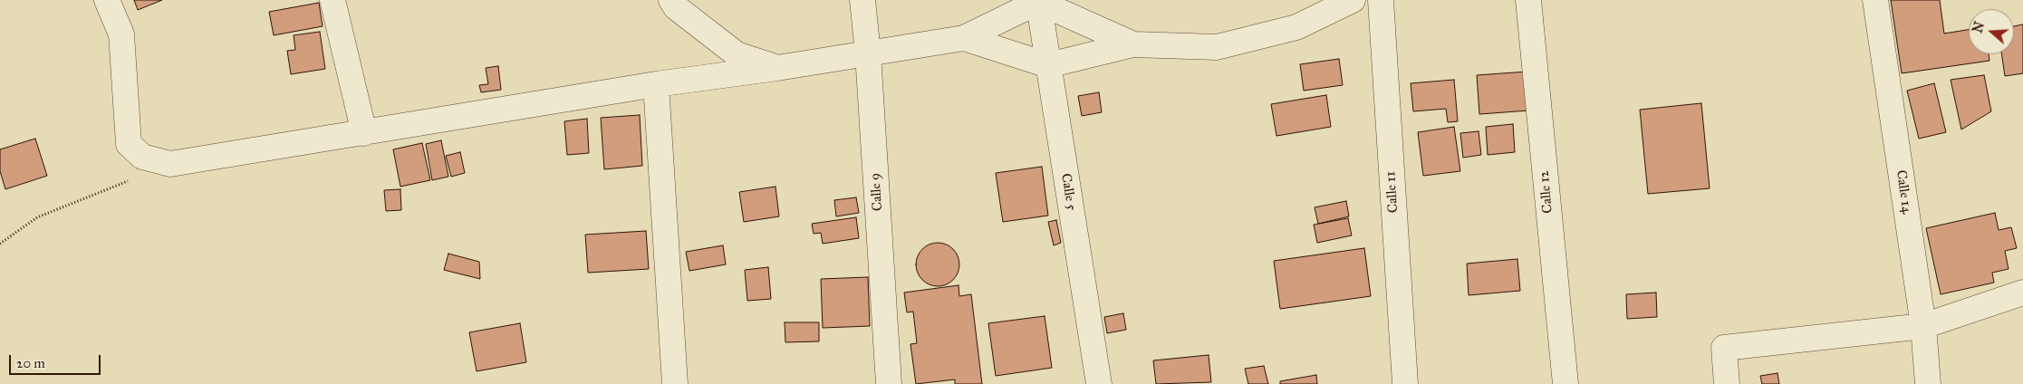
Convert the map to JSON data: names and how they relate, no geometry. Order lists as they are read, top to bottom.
{
  "streets": {
    "street": [
      "Calle 9",
      "Calle 5",
      "Calle 11",
      "Calle 12",
      "Calle 14"
    ]
  },
  "scale_bar": "20 m",
  "north": "left"
}
